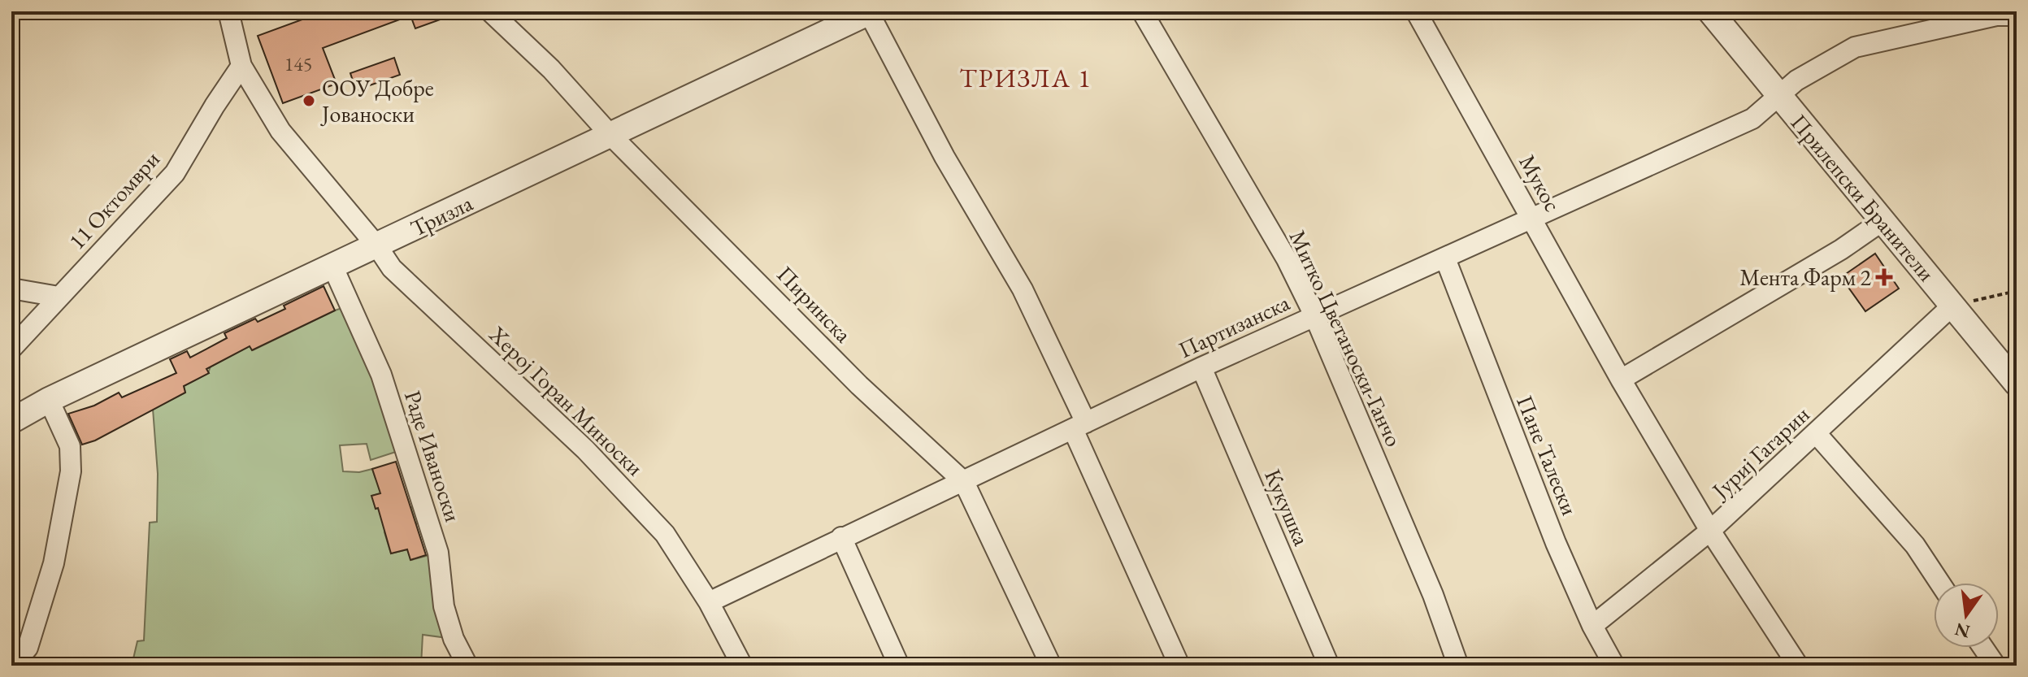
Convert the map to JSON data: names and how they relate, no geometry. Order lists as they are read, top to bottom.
{
  "streets": {
    "street": [
      "Мукос",
      "Прилепски Бранители",
      "11 Октомври",
      "Тризла",
      "Пиринска",
      "Партизанска",
      "Митко Цветаноски-Ганчо",
      "Херој Горан Миноски",
      "Јуриј Гагарин",
      "Пане Талески",
      "Раде Иваноски",
      "Кукушка"
    ]
  },
  "crossings": [
    ["Мукос", "Партизанска"],
    ["Мукос", "Јуриј Гагарин"],
    ["Прилепски Бранители", "Партизанска"],
    ["Прилепски Бранители", "Јуриј Гагарин"],
    ["Тризла", "Пиринска"],
    ["Тризла", "Херој Горан Миноски"],
    ["Тризла", "Раде Иваноски"],
    ["Пиринска", "Партизанска"],
    ["Партизанска", "Митко Цветаноски-Ганчо"],
    ["Партизанска", "Херој Горан Миноски"],
    ["Партизанска", "Пане Талески"],
    ["Партизанска", "Кукушка"],
    ["Јуриј Гагарин", "Пане Талески"]
  ],
  "districts": ["ТРИЗЛА 1"],
  "places": {
    "other": ["ООУ Добре Јованоски"],
    "health": ["Мента Фарм 2"]
  },
  "house_numbers": ["145"],
  "north": "bottom"
}
